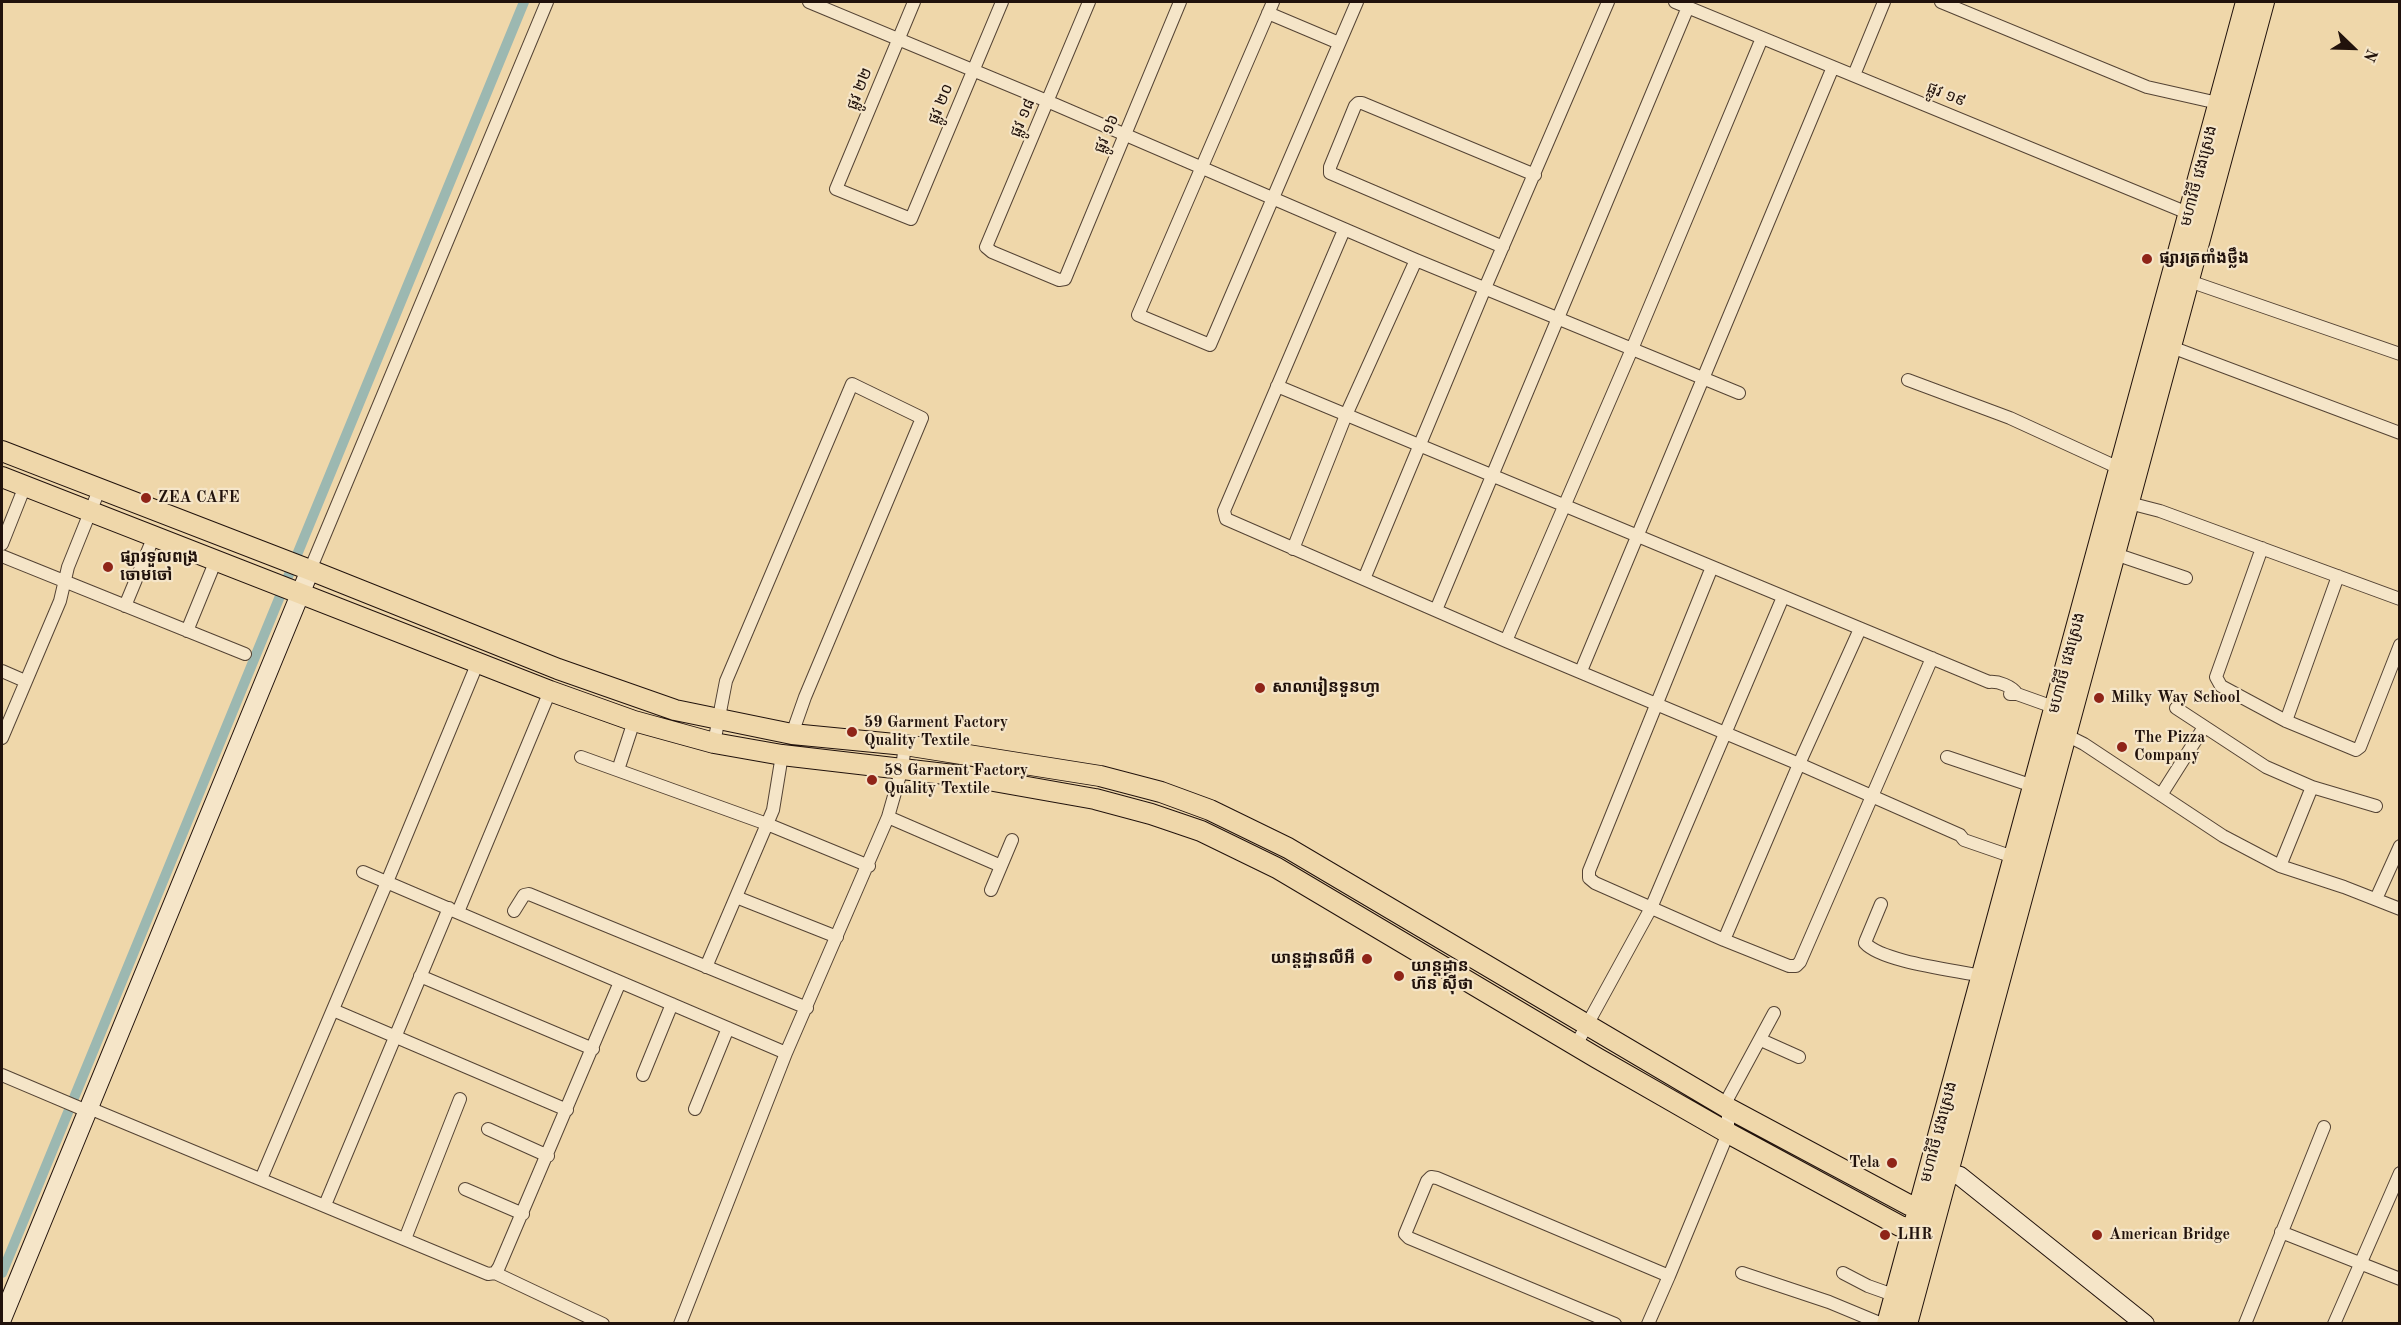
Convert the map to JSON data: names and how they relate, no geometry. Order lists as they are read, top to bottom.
{
  "streets": {
    "main road": ["មហាវិថី វេងស្រេង"],
    "street": [
      "ផ្លូវ ២២",
      "ផ្លូវ ១៩",
      "ផ្លូវ ២០",
      "ផ្លូវ ១៨",
      "ផ្លូវ ១៦"
    ]
  },
  "crossings": [
    ["ផ្លូវ ២២", "ផ្លូវ ២០"],
    ["ផ្លូវ ១៩", "មហាវិថី វេងស្រេង"],
    ["ផ្លូវ ១៨", "ផ្លូវ ១៦"]
  ],
  "places": [
    "ផ្សារត្រពាំងថ្លឹង",
    "ZEA CAFE",
    "ផ្សារទួលពង្រ ចោមចៅ",
    "សាលារៀនទួនហ្វា",
    "Milky Way School",
    "59 Garment Factory Quality Textile",
    "The Pizza Company",
    "58 Garment Factory Quality Textile",
    "យាន្ដដ្ឋានលីអី",
    "យាន្ដដ្ឋាន ហ៊ន ស៊ីថា",
    "Tela",
    "LHR",
    "American Bridge"
  ],
  "north": "bottom right"
}
